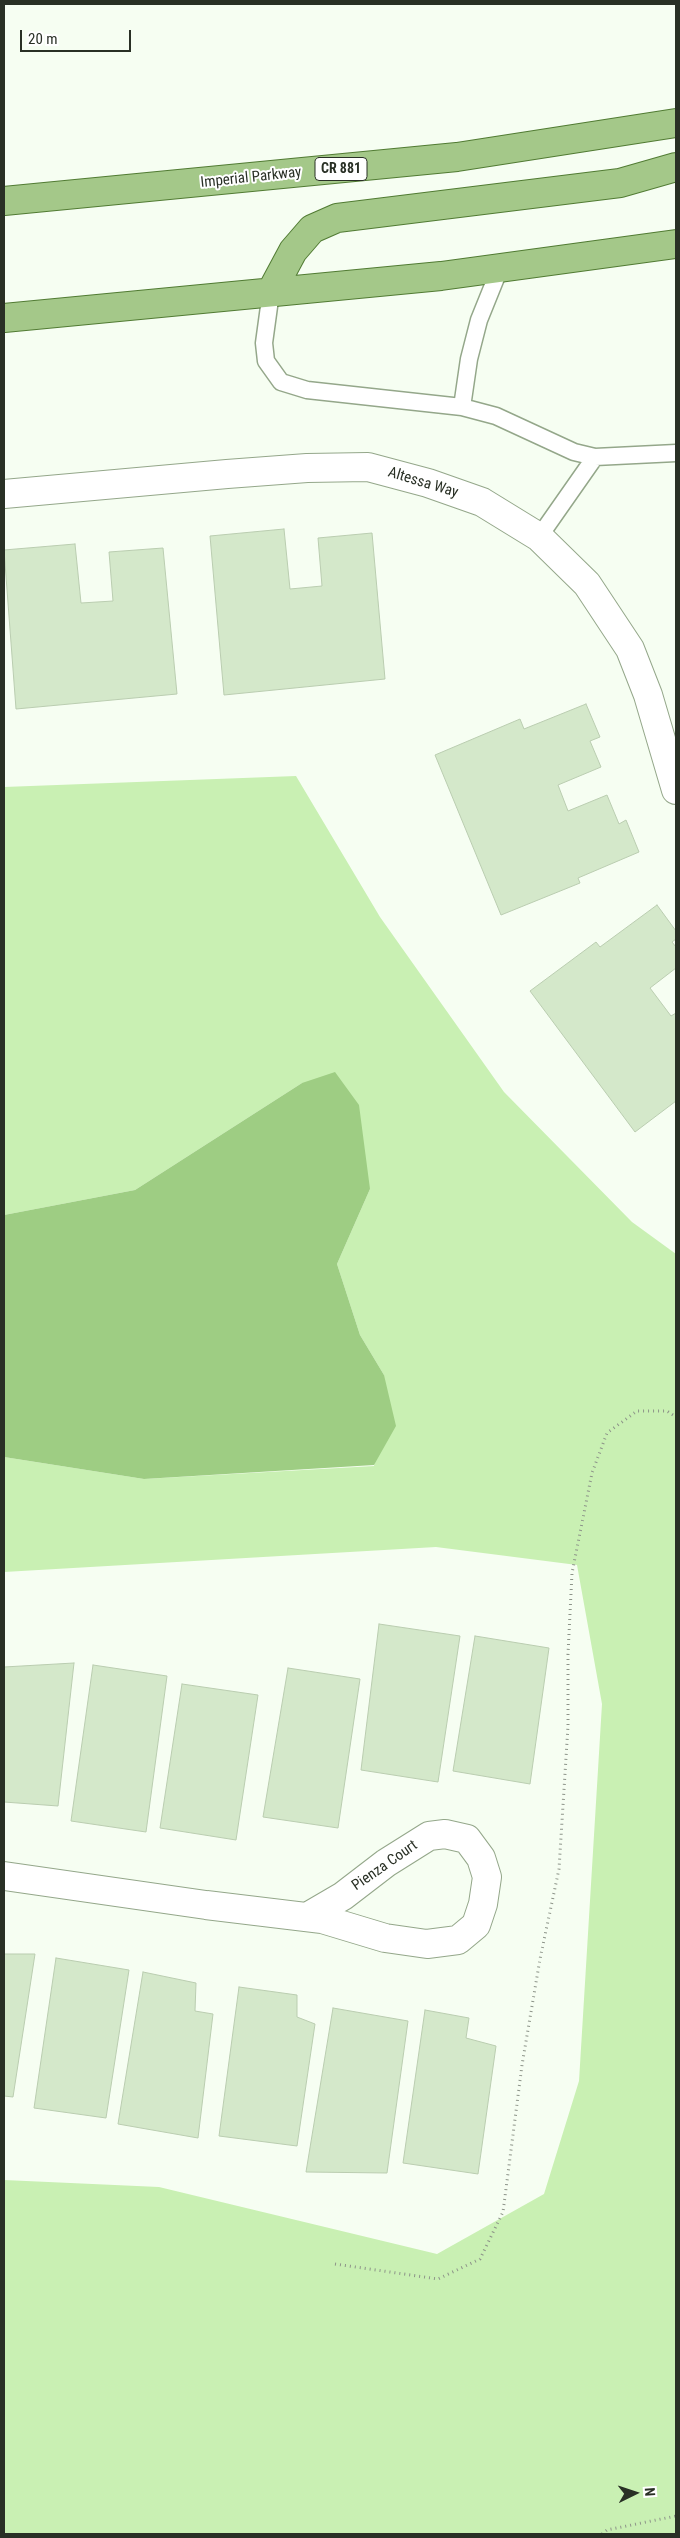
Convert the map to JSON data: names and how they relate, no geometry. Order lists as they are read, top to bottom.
{
  "streets": {
    "main road": ["CR 881", "Imperial Parkway"],
    "street": ["Altessa Way", "Pienza Court"]
  },
  "scale_bar": "20 m",
  "north": "right"
}
